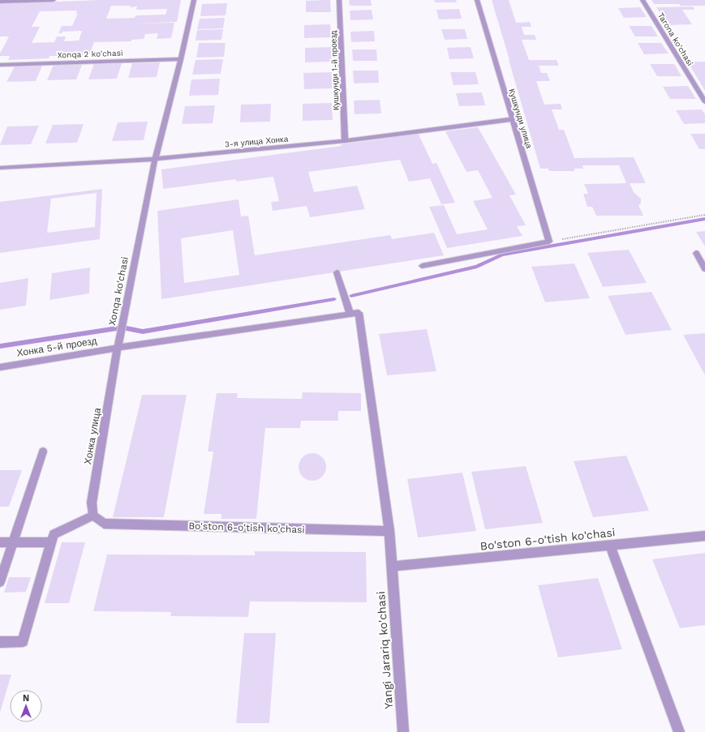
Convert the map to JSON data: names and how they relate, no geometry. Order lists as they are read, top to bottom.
{
  "streets": {
    "street": [
      "Tarona ko'chasi",
      "Xonqa 2 ko'chasi",
      "Кушкунди 1-й проезд",
      "Кушкунди улица",
      "3-я улица Хонка",
      "Xonqa ko'chasi",
      "Хонка 5-й проезд",
      "Хонка улица",
      "Bo'ston 6-o'tish ko'chasi",
      "Yangi Jarariq ko'chasi"
    ]
  },
  "crossings": [
    ["Xonqa 2 ko'chasi", "Xonqa ko'chasi"],
    ["Кушкунди 1-й проезд", "3-я улица Хонка"],
    ["Кушкунди улица", "3-я улица Хонка"],
    ["3-я улица Хонка", "Xonqa ko'chasi"],
    ["Xonqa ko'chasi", "Хонка 5-й проезд"],
    ["Xonqa ko'chasi", "Хонка улица"],
    ["Хонка 5-й проезд", "Хонка улица"],
    ["Хонка улица", "Bo'ston 6-o'tish ko'chasi"],
    ["Bo'ston 6-o'tish ko'chasi", "Yangi Jarariq ko'chasi"]
  ],
  "north": "top"
}
